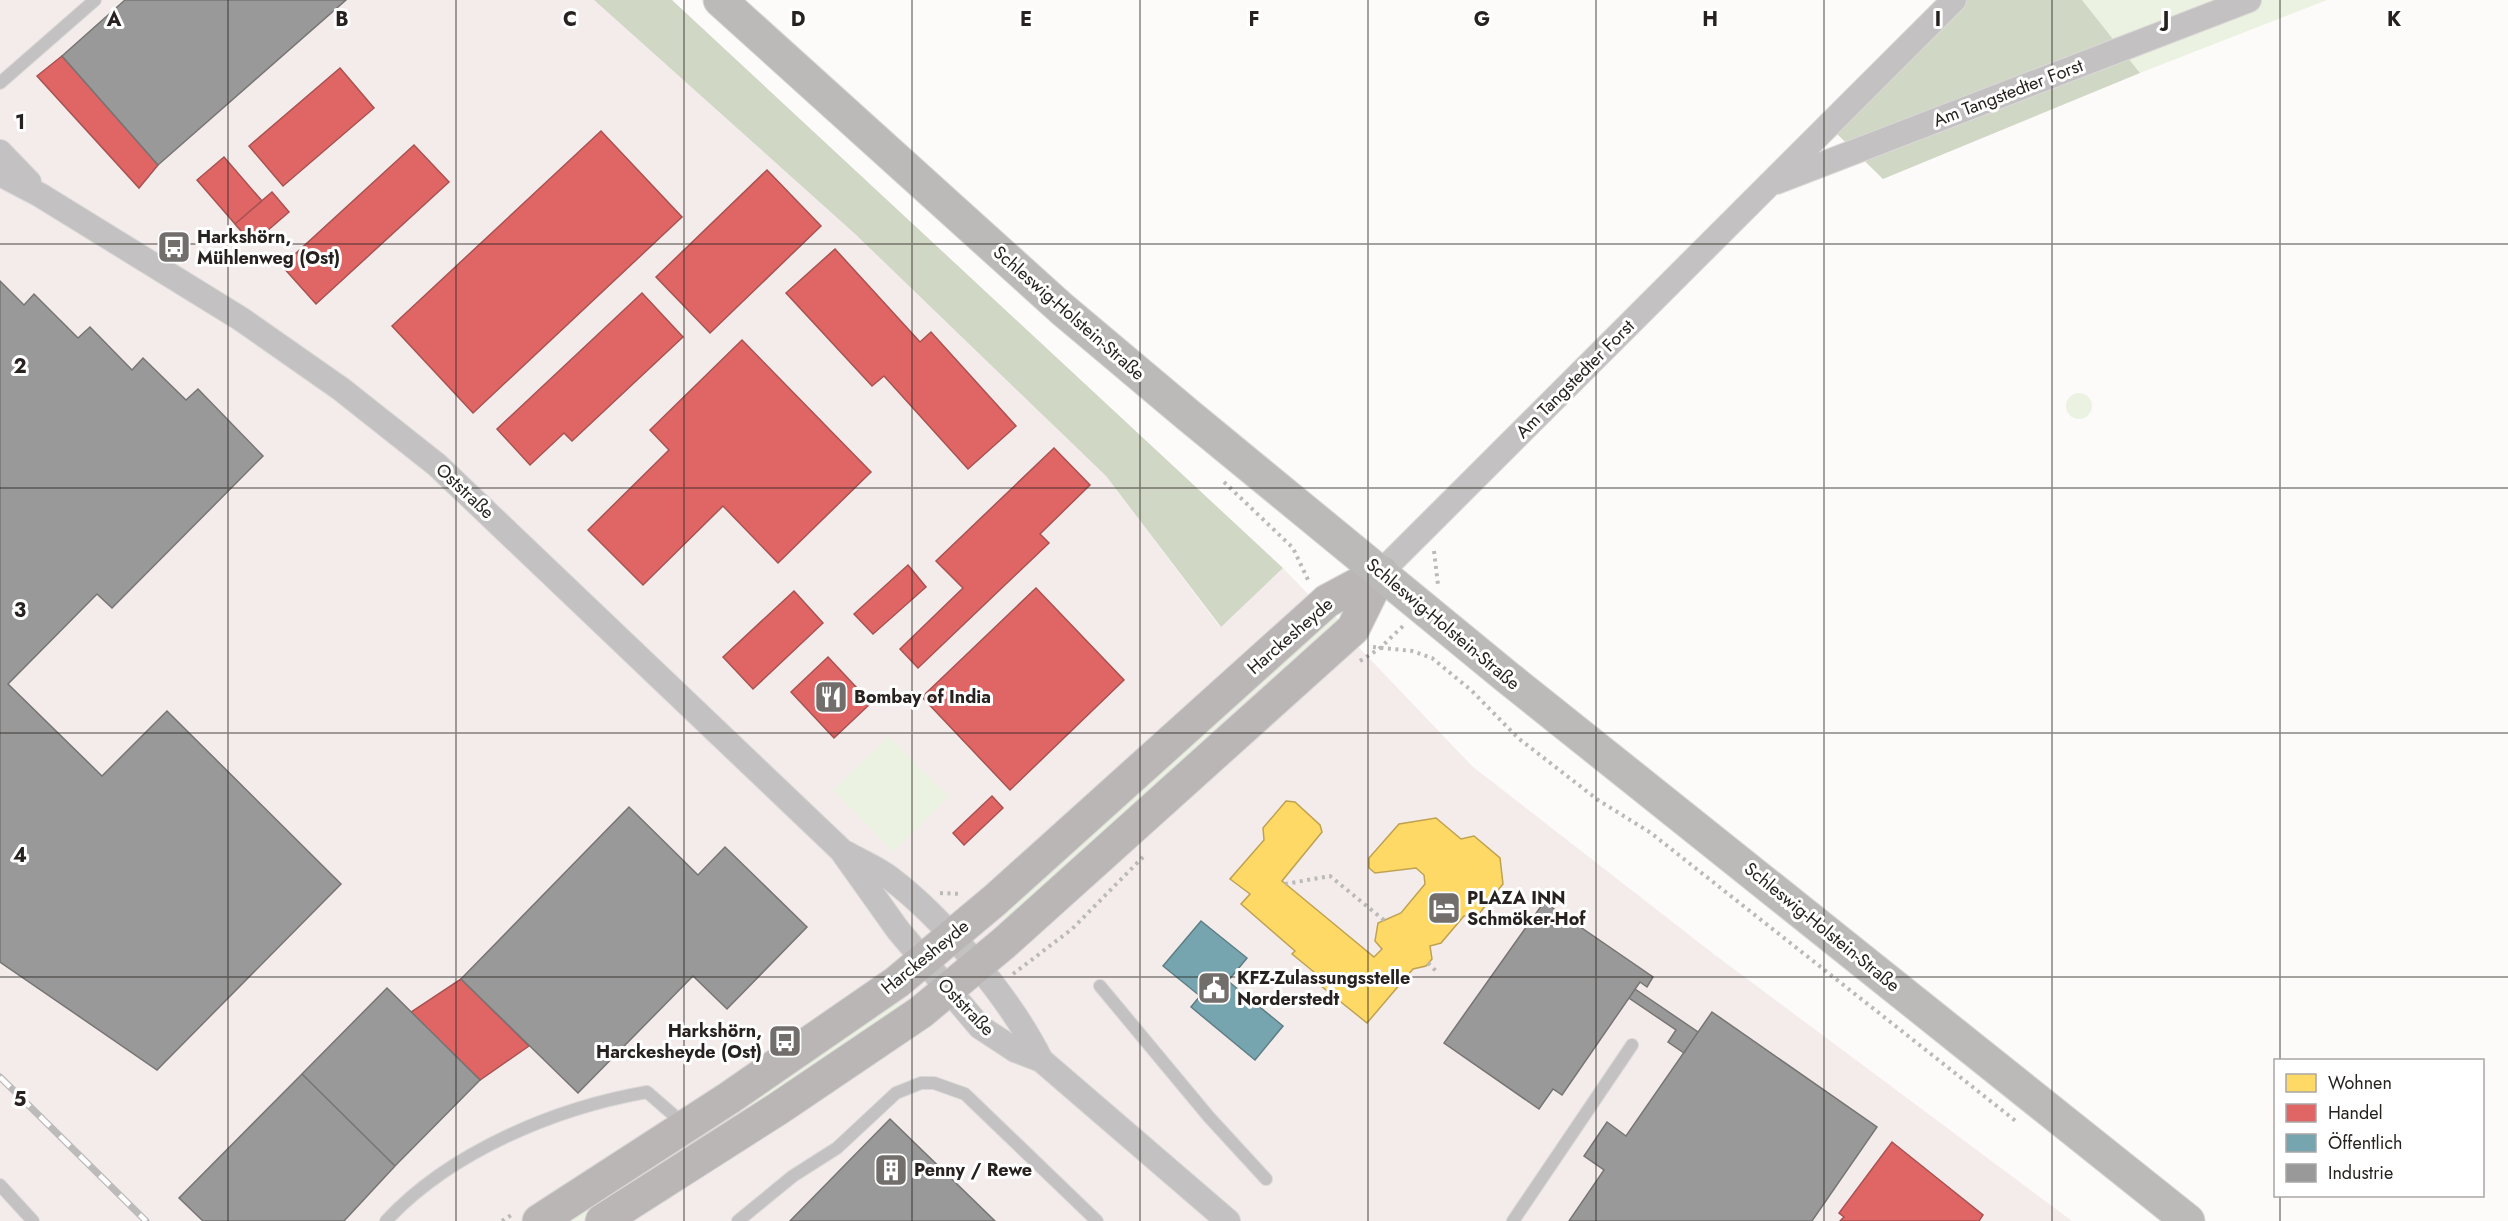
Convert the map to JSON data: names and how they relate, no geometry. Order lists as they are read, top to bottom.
{
  "streets": {
    "main road": ["Schleswig-Holstein-Straße", "Harckesheyde"],
    "street": ["Am Tangstedter Forst", "Oststraße"]
  },
  "crossings": [
    ["Am Tangstedter Forst", "Schleswig-Holstein-Straße"],
    ["Am Tangstedter Forst", "Harckesheyde"],
    ["Schleswig-Holstein-Straße", "Harckesheyde"],
    ["Oststraße", "Harckesheyde"]
  ],
  "places": {
    "bus stop": ["Harkshörn, Mühlenweg (Ost)", "Harkshörn, Harckesheyde (Ost)"],
    "restaurant": ["Bombay of India"],
    "hotel": ["PLAZA INN Schmöker-Hof"],
    "public building": ["KFZ-Zulassungsstelle Norderstedt"],
    "building": ["Penny / Rewe"]
  },
  "legend": [
    "Wohnen",
    "Handel",
    "Öffentlich",
    "Industrie"
  ],
  "grid": {
    "columns": [
      "A",
      "B",
      "C",
      "D",
      "E",
      "F",
      "G",
      "H",
      "I",
      "J",
      "K"
    ],
    "rows": [
      "1",
      "2",
      "3",
      "4",
      "5"
    ]
  }
}
